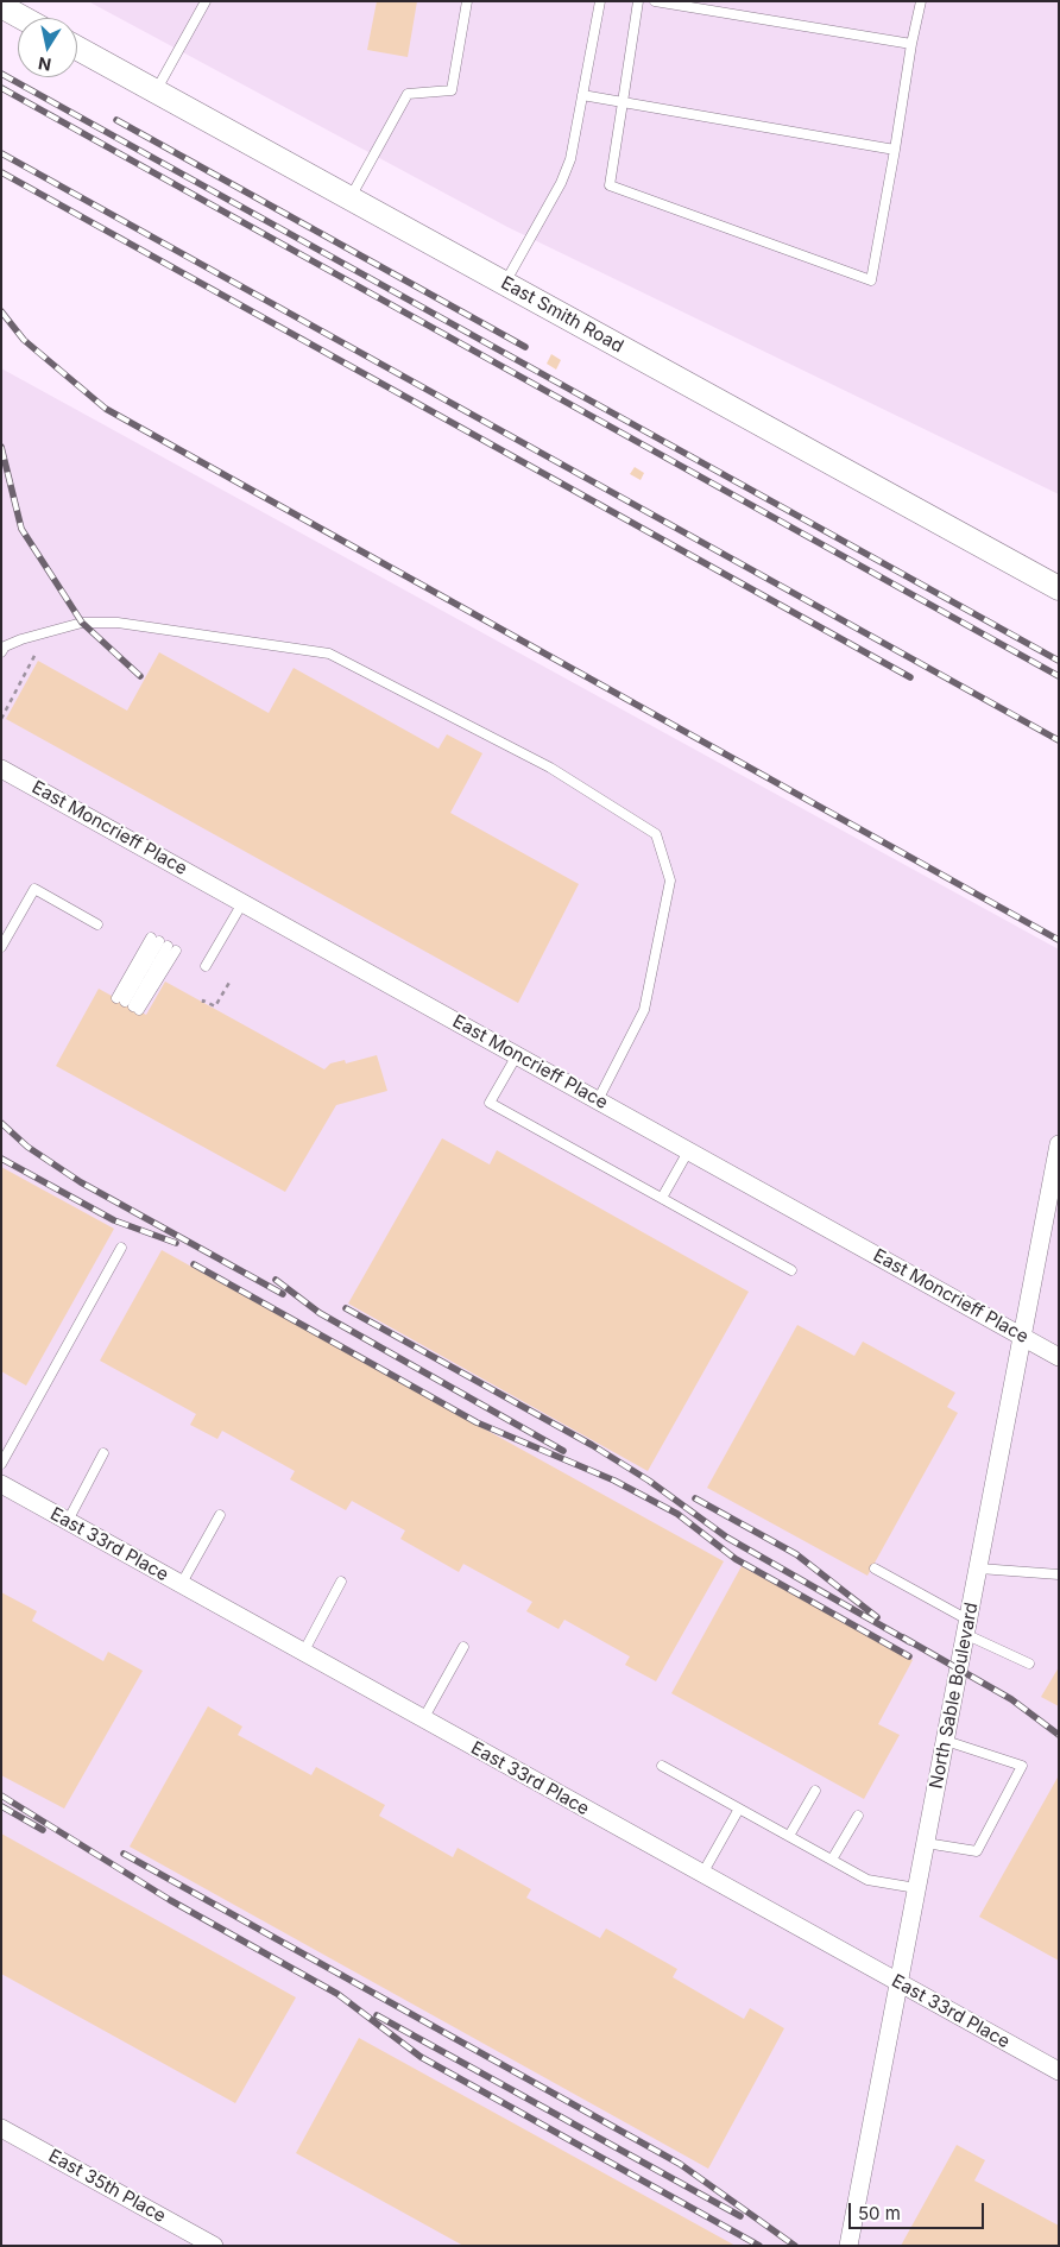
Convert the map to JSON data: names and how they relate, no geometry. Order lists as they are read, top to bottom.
{
  "streets": {
    "street": [
      "East Smith Road",
      "East Moncrieff Place",
      "East 33rd Place",
      "North Sable Boulevard",
      "East 35th Place"
    ]
  },
  "crossings": [
    ["East Moncrieff Place", "North Sable Boulevard"],
    ["East 33rd Place", "North Sable Boulevard"]
  ],
  "scale_bar": "50 m",
  "north": "bottom"
}
